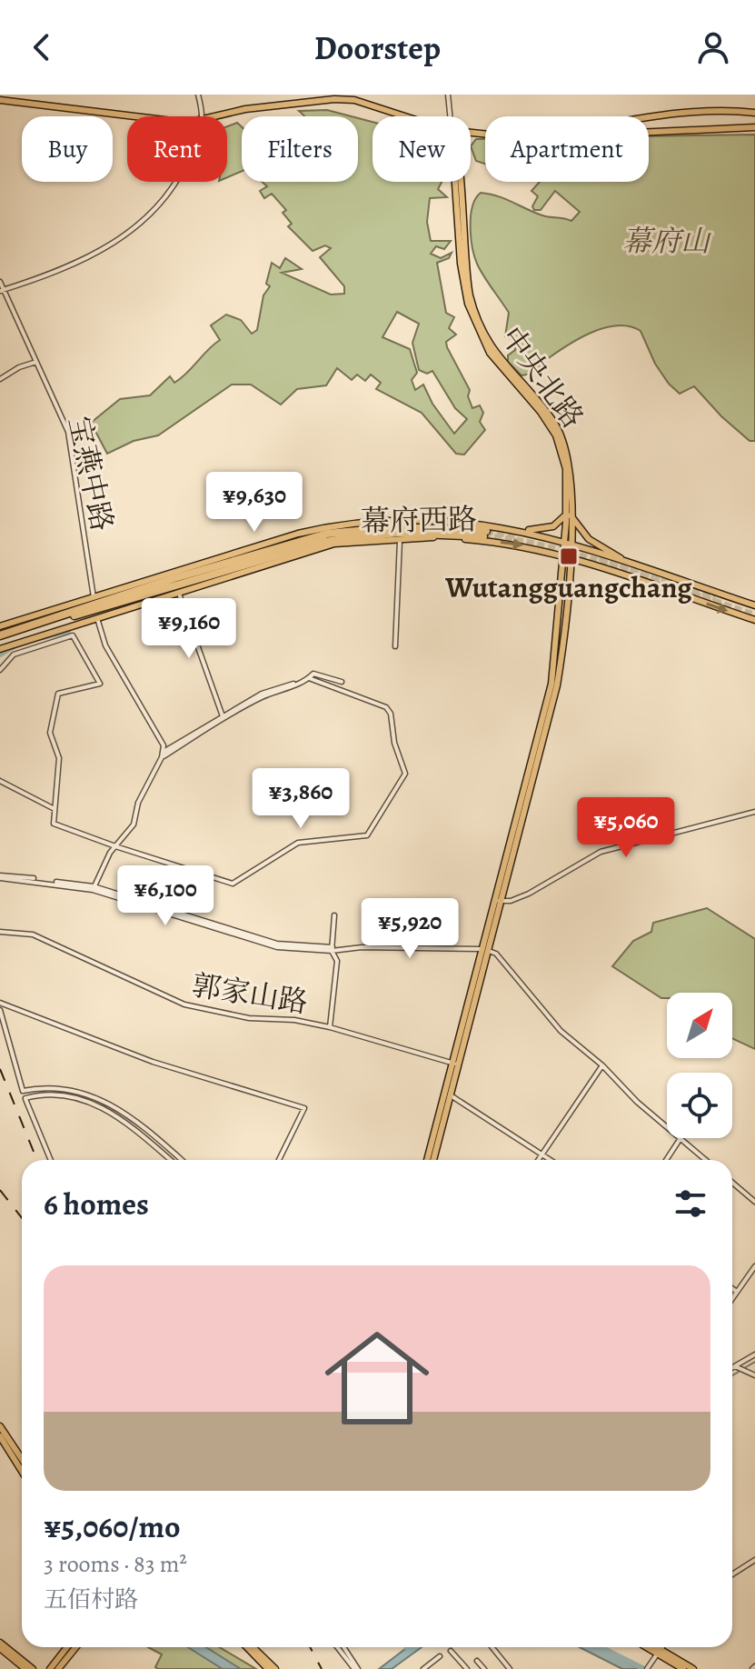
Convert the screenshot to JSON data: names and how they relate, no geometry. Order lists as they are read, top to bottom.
{
  "streets": {
    "highway": ["幕府西路"],
    "street": ["宝燕中路", "郭家山路"]
  },
  "crossings": [
    ["宝燕中路", "幕府西路"]
  ],
  "parks": ["幕府山"],
  "places": {
    "transit": ["Wutangguangchang"]
  },
  "north": "top right",
  "page": {
    "header": "Doorstep",
    "chip": [
      "Buy",
      "Rent",
      "Filters",
      "New",
      "Apartment"
    ],
    "price": [
      "¥9,630",
      "¥9,160",
      "¥3,860",
      "¥5,060",
      "¥6,100",
      "¥5,920"
    ],
    "heading": "6 homes",
    "list": [
      {
        "name": "¥5,060/mo",
        "note": "3 rooms · 83 m² · 五佰村路"
      }
    ]
  }
}
